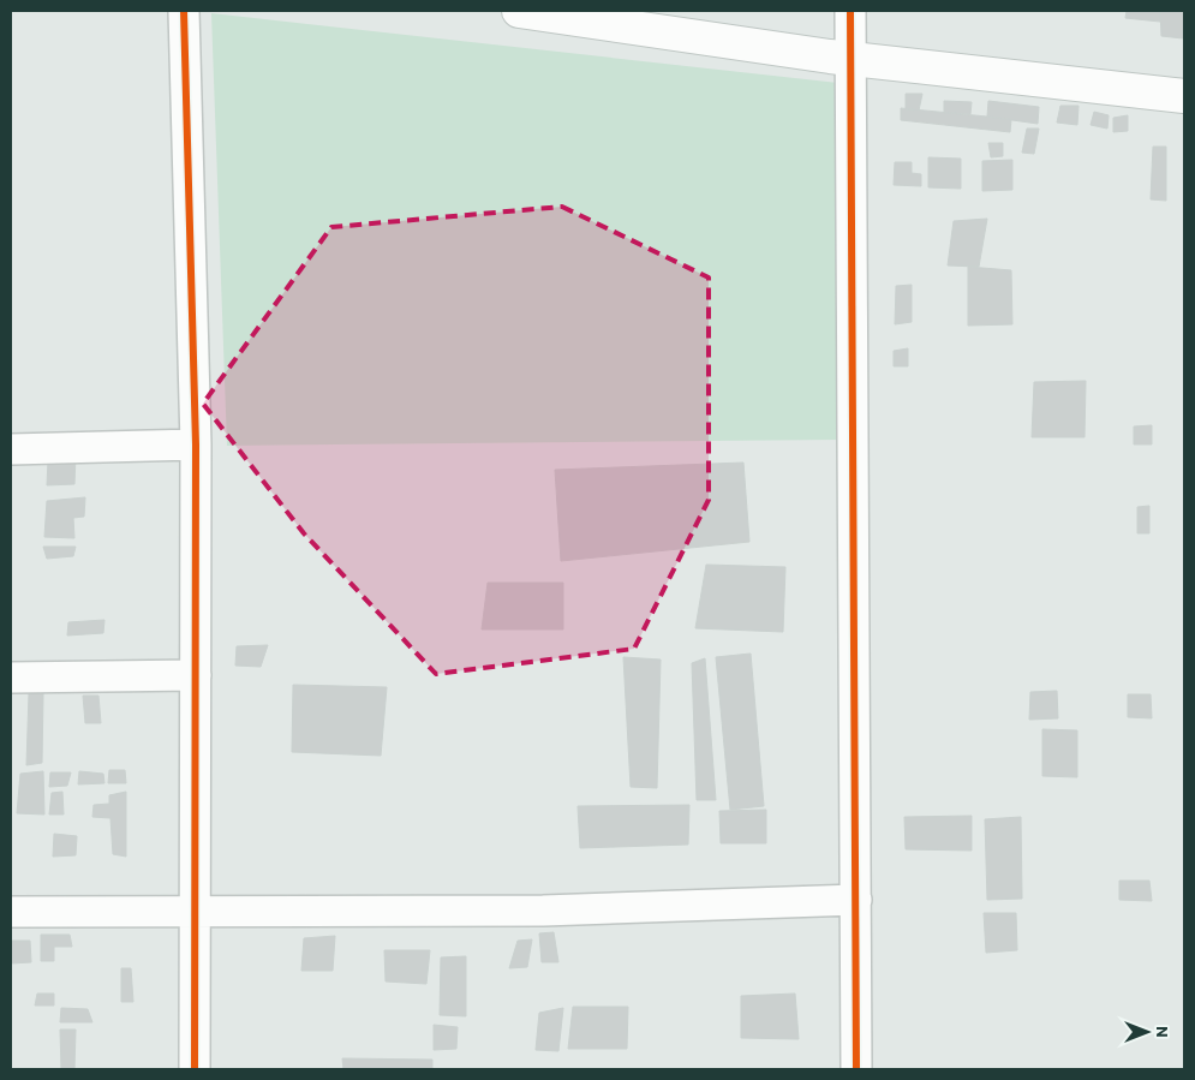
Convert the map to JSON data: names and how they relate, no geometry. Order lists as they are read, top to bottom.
{
  "north": "right"
}
